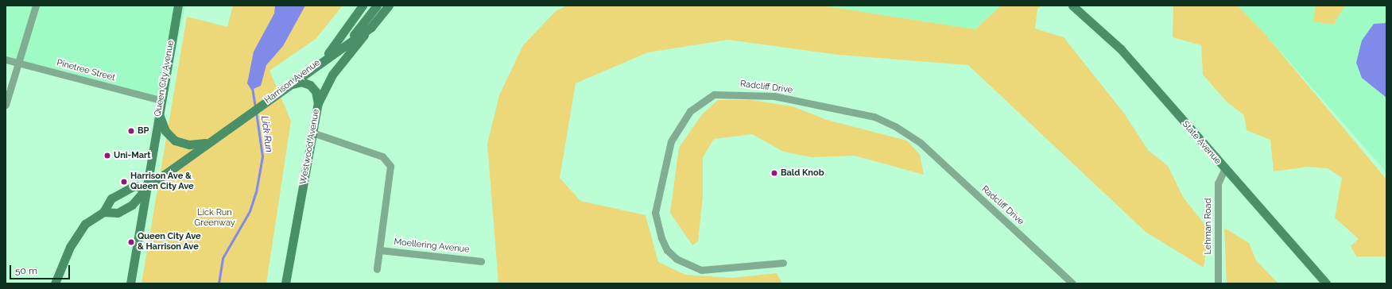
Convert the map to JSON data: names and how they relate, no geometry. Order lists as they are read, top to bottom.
{
  "streets": {
    "main road": [
      "Queen City Avenue",
      "Harrison Avenue",
      "State Avenue",
      "Westwood Avenue"
    ],
    "street": [
      "Pinetree Street",
      "Radcliff Drive",
      "Lehman Road",
      "Moellering Avenue"
    ]
  },
  "crossings": [
    ["Pinetree Street", "Queen City Avenue"],
    ["Queen City Avenue", "Harrison Avenue"],
    ["Harrison Avenue", "Westwood Avenue"],
    ["State Avenue", "Lehman Road"],
    ["Westwood Avenue", "Moellering Avenue"]
  ],
  "water": ["Lick Run"],
  "parks": ["Lick Run Greenway"],
  "places": [
    "BP",
    "Uni-Mart",
    "Bald Knob",
    "Harrison Ave & Queen City Ave",
    "Queen City Ave & Harrison Ave"
  ],
  "scale_bar": "50 m"
}
